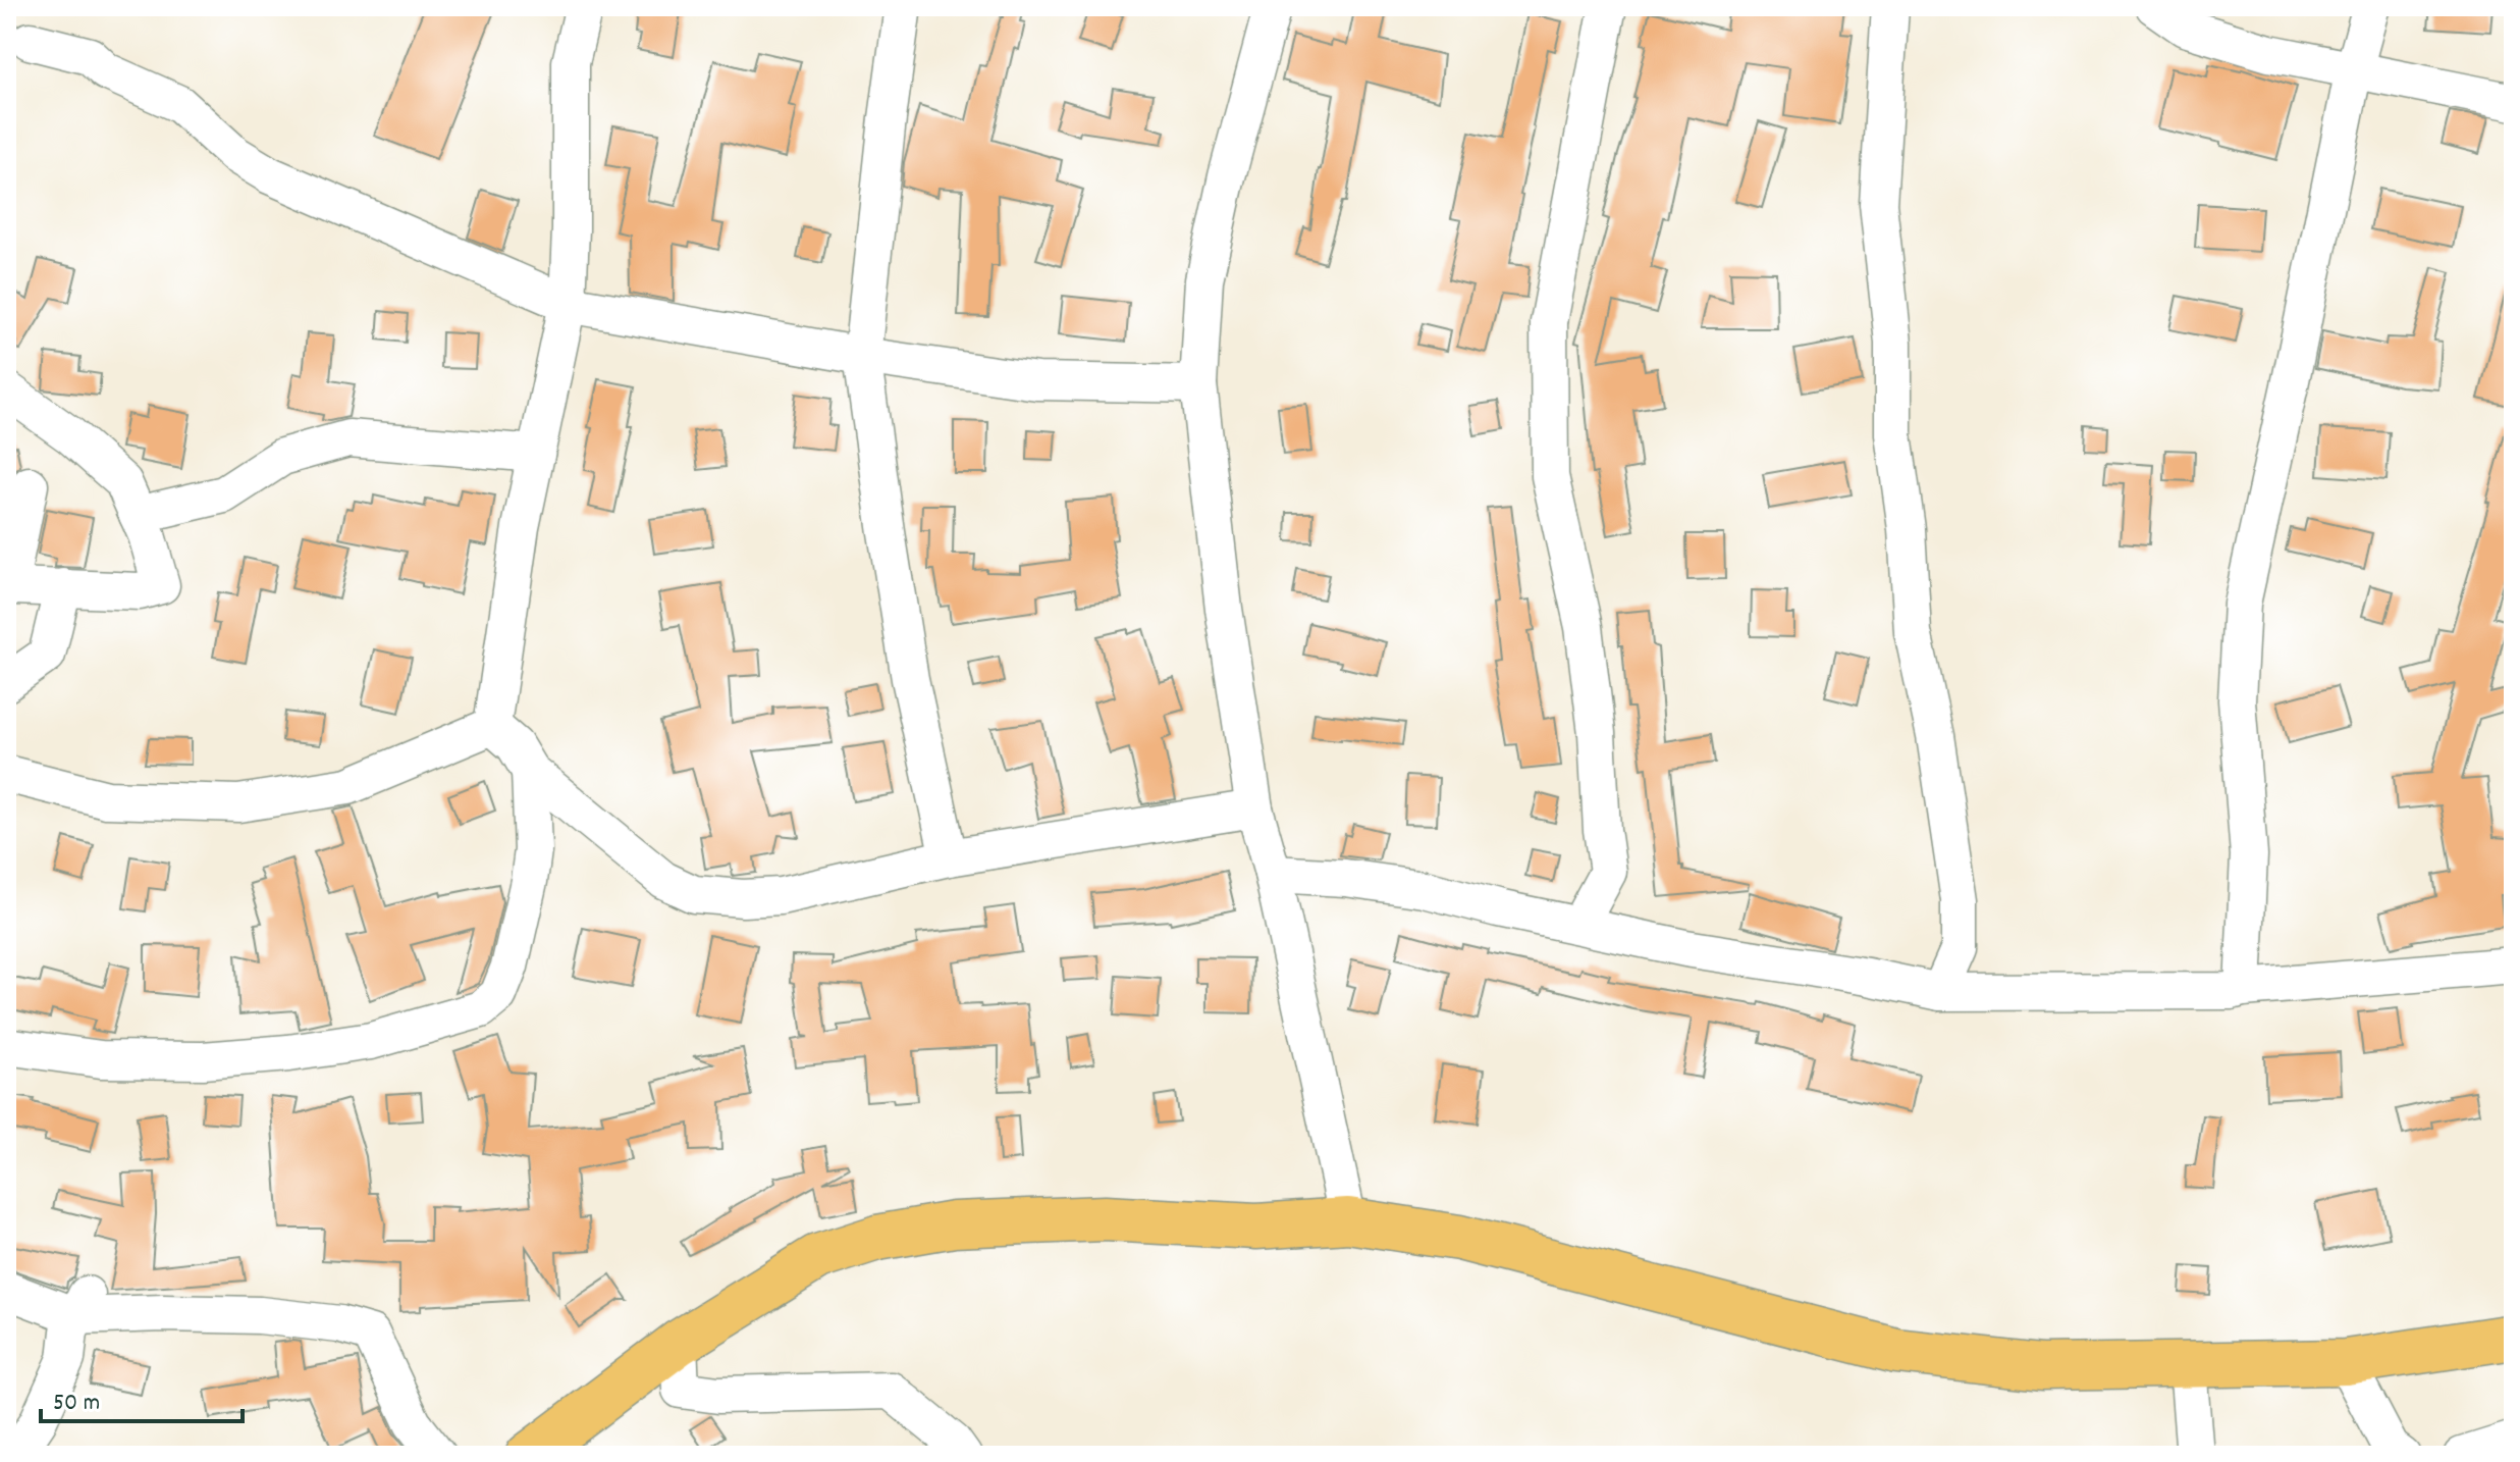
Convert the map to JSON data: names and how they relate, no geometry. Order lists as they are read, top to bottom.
{
  "scale_bar": "50 m"
}
